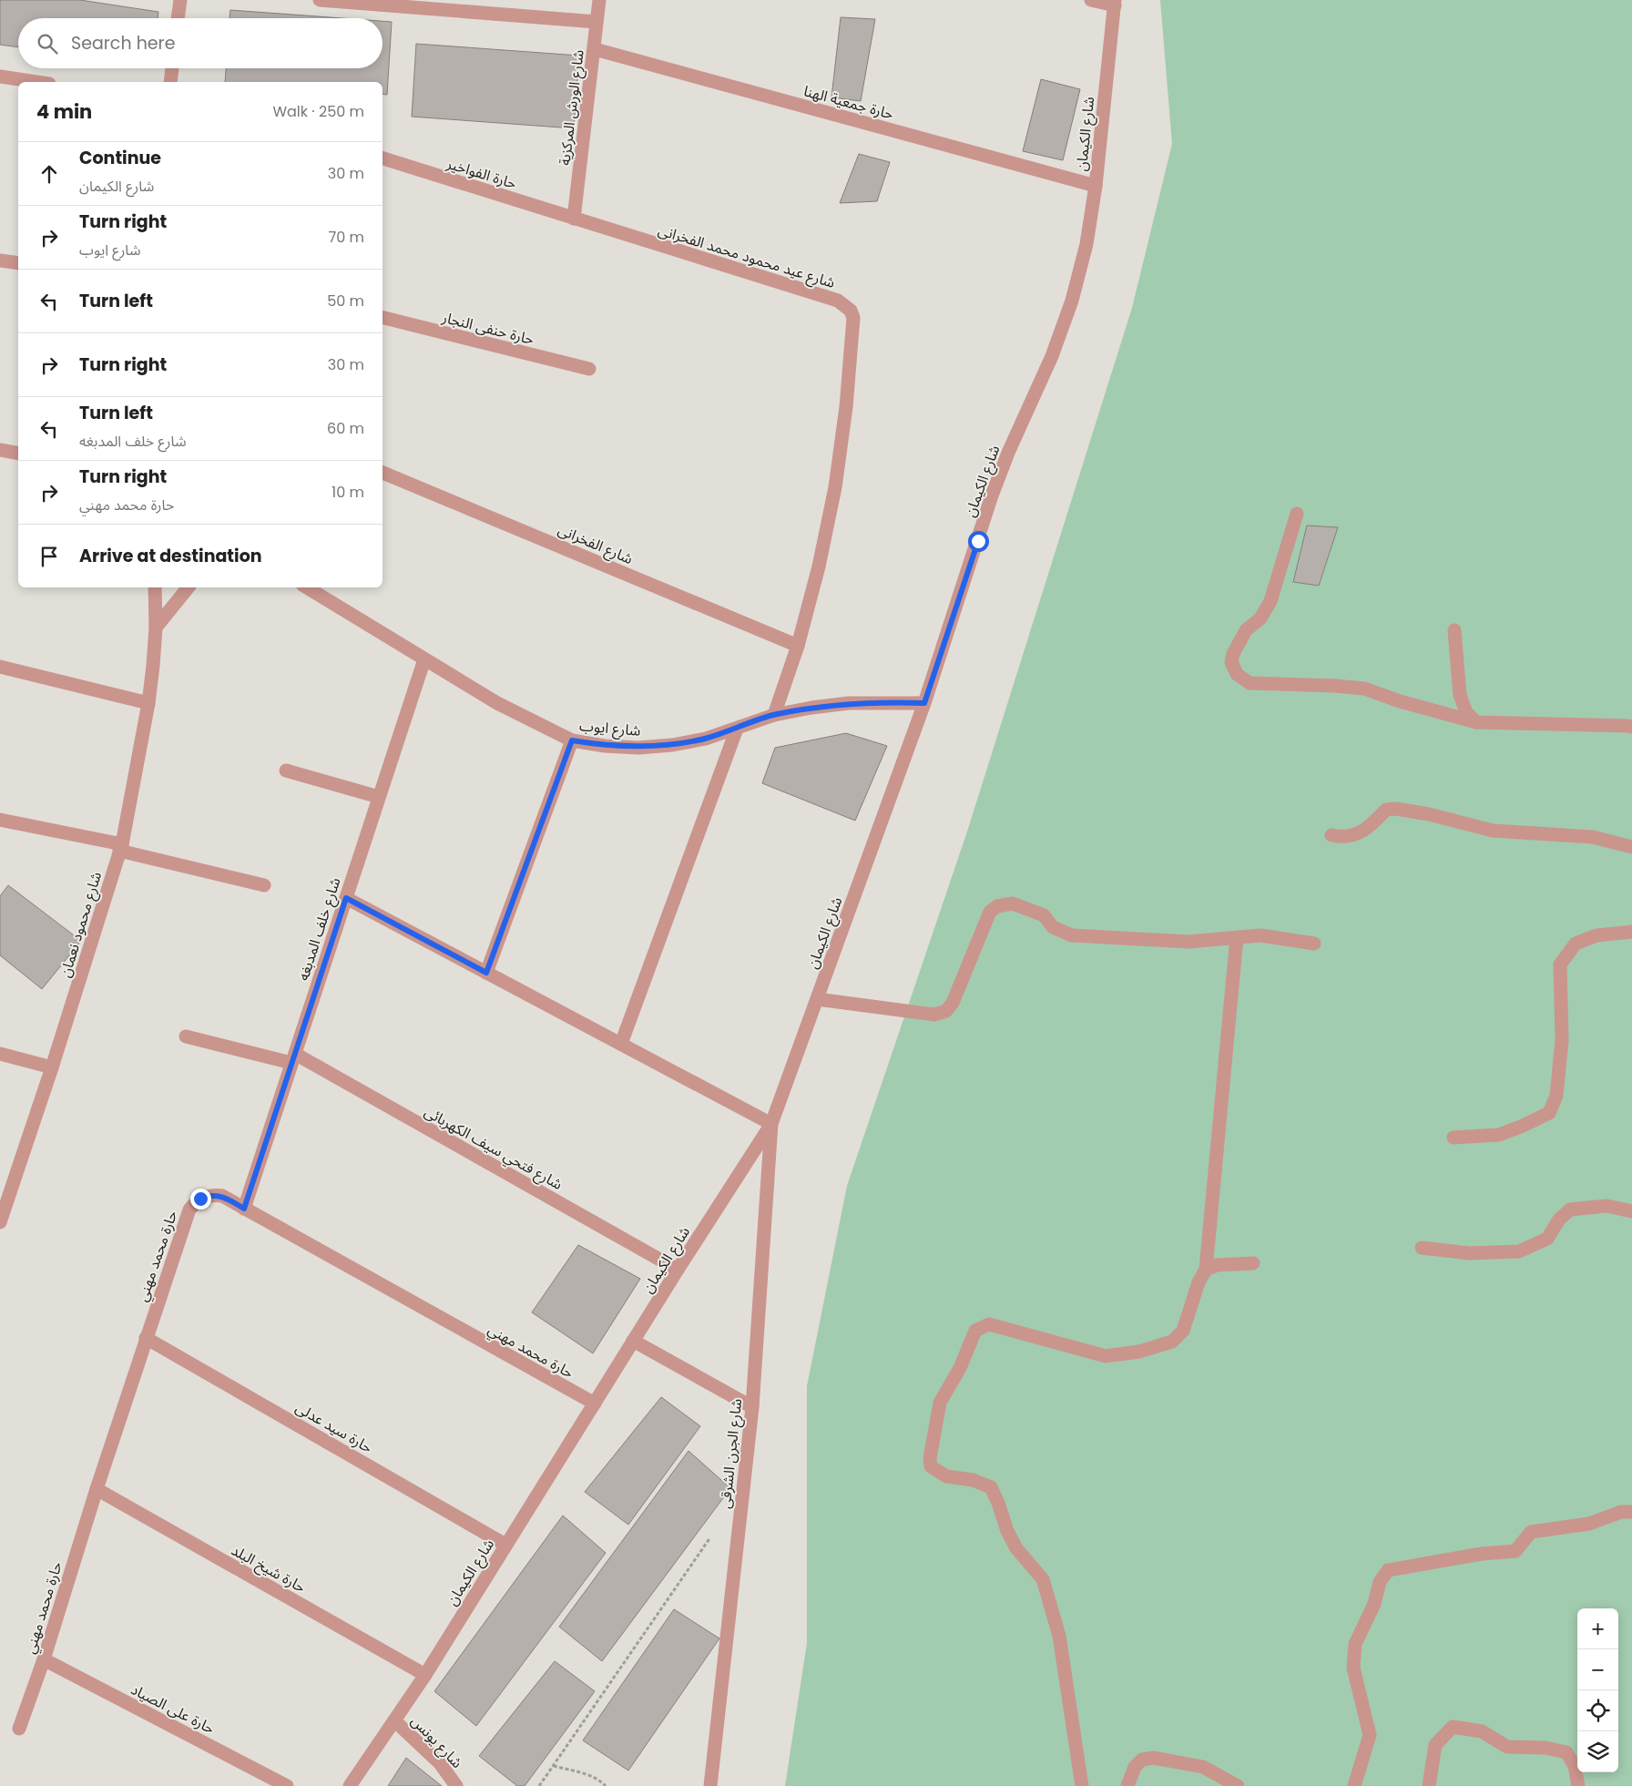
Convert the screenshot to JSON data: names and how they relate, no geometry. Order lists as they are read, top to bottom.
{
  "streets": {
    "street": [
      "حارة جمعية الهنا",
      "شارع الورش المركزية",
      "شارع الكيمان",
      "حارة الفواخير",
      "شارع عيد محمود محمد الفخرانى",
      "حارة حنفى النجار",
      "شارع الفخرانى",
      "شارع ايوب",
      "شارع محمود نعمان",
      "شارع خلف المدبغه",
      "شارع فتحي سيف الكهربائى",
      "حارة محمد مهني",
      "حارة سيد عدلى",
      "شارع الجرن الشرقى",
      "حارة شيخ البلد",
      "حارة على الصياد",
      "شارع يونس"
    ]
  },
  "crossings": [
    ["حارة جمعية الهنا", "شارع الورش المركزية"],
    ["حارة جمعية الهنا", "شارع الكيمان"],
    ["شارع الورش المركزية", "حارة الفواخير"],
    ["شارع الورش المركزية", "شارع عيد محمود محمد الفخرانى"],
    ["شارع الكيمان", "شارع ايوب"],
    ["شارع الكيمان", "شارع فتحي سيف الكهربائى"],
    ["شارع الكيمان", "حارة محمد مهني"],
    ["شارع الكيمان", "حارة سيد عدلى"],
    ["شارع الكيمان", "شارع الجرن الشرقى"],
    ["شارع الكيمان", "حارة شيخ البلد"],
    ["شارع الكيمان", "شارع يونس"],
    ["حارة الفواخير", "شارع عيد محمود محمد الفخرانى"],
    ["شارع عيد محمود محمد الفخرانى", "شارع الفخرانى"],
    ["شارع عيد محمود محمد الفخرانى", "شارع ايوب"],
    ["شارع ايوب", "شارع خلف المدبغه"],
    ["شارع خلف المدبغه", "شارع فتحي سيف الكهربائى"],
    ["شارع خلف المدبغه", "حارة محمد مهني"],
    ["حارة محمد مهني", "حارة سيد عدلى"],
    ["حارة محمد مهني", "حارة شيخ البلد"],
    ["حارة محمد مهني", "حارة على الصياد"]
  ],
  "page": {
    "search": "Search here",
    "heading": ["4 min", "Walk · 250 m"],
    "list": [
      ["Continue", "شارع الكيمان", "30 m"],
      ["Turn right", "شارع ايوب", "70 m"],
      ["Turn left", "50 m"],
      ["Turn right", "30 m"],
      ["Turn left", "شارع خلف المدبغه", "60 m"],
      ["Turn right", "حارة محمد مهني", "10 m"],
      "Arrive at destination"
    ],
    "map_buttons": ["+", "−"]
  }
}
